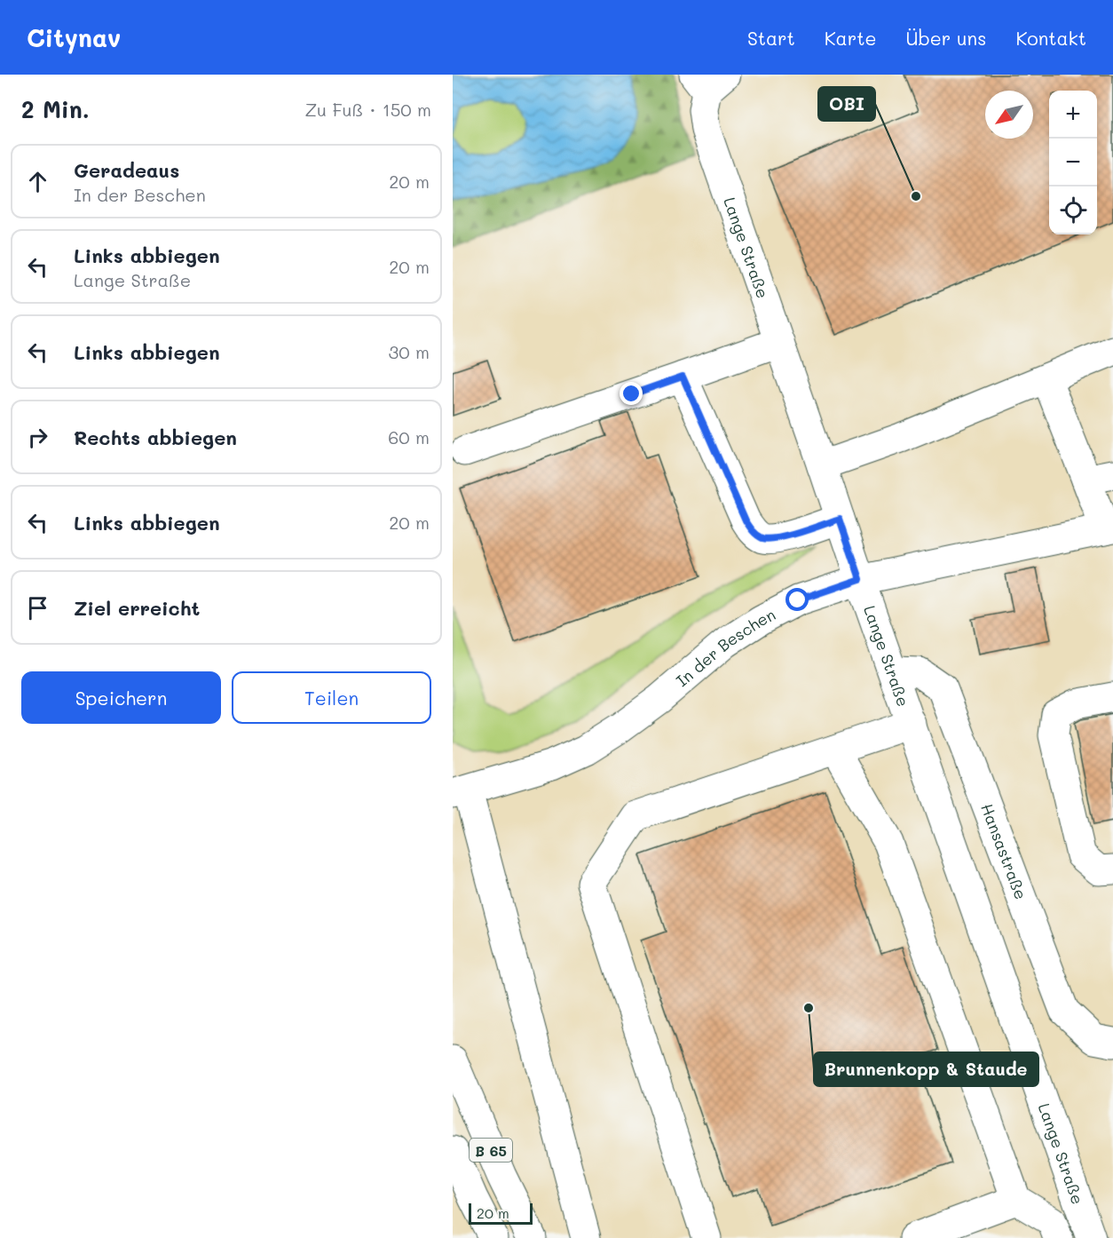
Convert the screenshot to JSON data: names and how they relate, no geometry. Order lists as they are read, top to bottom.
{
  "streets": {
    "main road": [
      "Lange Straße",
      "In der Beschen",
      "Hansastraße",
      "B 65"
    ]
  },
  "crossings": [
    ["Lange Straße", "In der Beschen"],
    ["Lange Straße", "Hansastraße"]
  ],
  "places": ["OBI", "Brunnenkopp & Staude"],
  "scale_bar": "20 m",
  "north": "bottom left",
  "page": {
    "header": "Citynav",
    "nav": [
      "Start",
      "Karte",
      "Über uns",
      "Kontakt"
    ],
    "heading": ["2 Min.", "Zu Fuß · 150 m"],
    "map_buttons": ["+", "−"],
    "list": [
      ["Geradeaus", "In der Beschen", "20 m"],
      ["Links abbiegen", "Lange Straße", "20 m"],
      ["Links abbiegen", "30 m"],
      ["Rechts abbiegen", "60 m"],
      ["Links abbiegen", "20 m"],
      "Ziel erreicht"
    ],
    "buttons": ["Speichern", "Teilen"],
    "scale": "20 m"
  }
}
